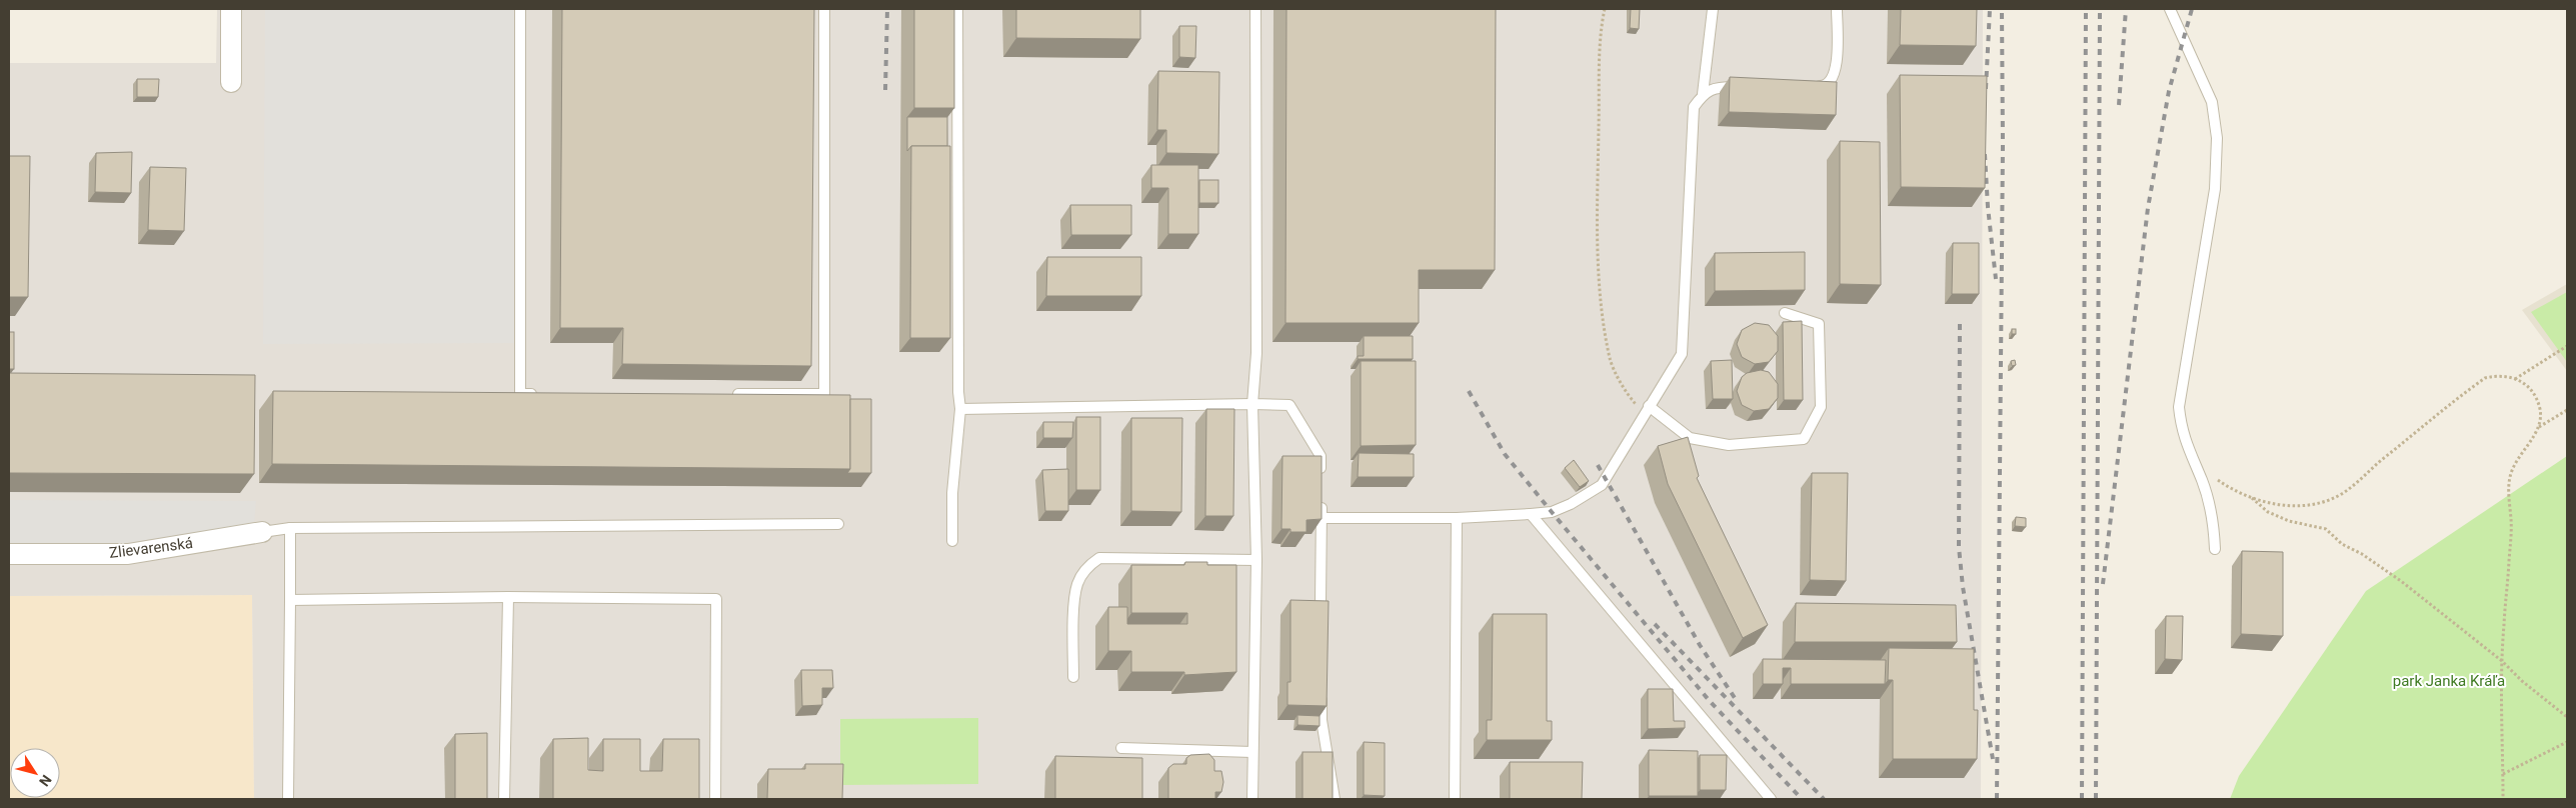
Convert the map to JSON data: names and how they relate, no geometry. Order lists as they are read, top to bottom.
{
  "streets": {
    "street": ["Zlievarenská"]
  },
  "parks": ["park Janka Kráľa"],
  "north": "bottom right"
}
